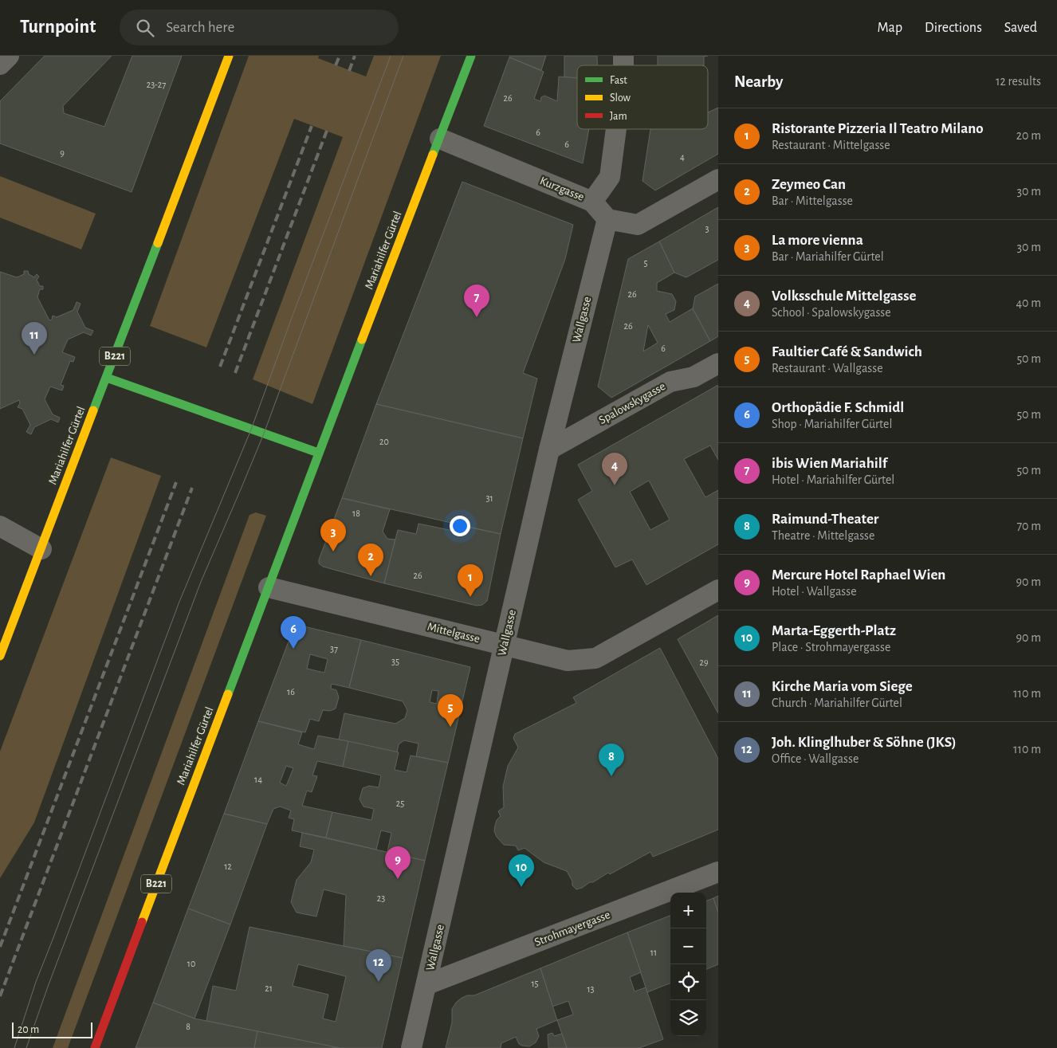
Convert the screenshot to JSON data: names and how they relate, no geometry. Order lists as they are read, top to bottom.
{
  "streets": {
    "main road": ["Mariahilfer Gürtel", "B221"],
    "street": [
      "Kurzgasse",
      "Wallgasse",
      "Spalowskygasse",
      "Mittelgasse",
      "Strohmayergasse"
    ]
  },
  "crossings": [
    ["Kurzgasse", "Mariahilfer Gürtel"],
    ["Kurzgasse", "Wallgasse"],
    ["Mariahilfer Gürtel", "Mittelgasse"],
    ["Wallgasse", "Spalowskygasse"],
    ["Wallgasse", "Mittelgasse"],
    ["Wallgasse", "Strohmayergasse"]
  ],
  "house_numbers": [
    "23-27",
    "26",
    "6",
    "6",
    "9",
    "4",
    "3",
    "5",
    "26",
    "26",
    "6",
    "20",
    "31",
    "18",
    "26",
    "37",
    "35",
    "29",
    "16",
    "14",
    "25",
    "12",
    "23",
    "11",
    "10",
    "15",
    "21",
    "13",
    "8"
  ],
  "legend": ["Fast", "Slow", "Jam"],
  "scale_bar": "20 m",
  "page": {
    "header": "Turnpoint",
    "search": "Search here",
    "nav": ["Map", "Directions", "Saved"],
    "heading": ["Nearby", "12 results"],
    "list": [
      {
        "mark": "1",
        "name": "Ristorante Pizzeria Il Teatro Milano",
        "note": "Restaurant · Mittelgasse",
        "value": "20 m"
      },
      {
        "mark": "2",
        "name": "Zeymeo Can",
        "note": "Bar · Mittelgasse",
        "value": "30 m"
      },
      {
        "mark": "3",
        "name": "La more vienna",
        "note": "Bar · Mariahilfer Gürtel",
        "value": "30 m"
      },
      {
        "mark": "4",
        "name": "Volksschule Mittelgasse",
        "note": "School · Spalowskygasse",
        "value": "40 m"
      },
      {
        "mark": "5",
        "name": "Faultier Café & Sandwich",
        "note": "Restaurant · Wallgasse",
        "value": "50 m"
      },
      {
        "mark": "6",
        "name": "Orthopädie F. Schmidl",
        "note": "Shop · Mariahilfer Gürtel",
        "value": "50 m"
      },
      {
        "mark": "7",
        "name": "ibis Wien Mariahilf",
        "note": "Hotel · Mariahilfer Gürtel",
        "value": "50 m"
      },
      {
        "mark": "8",
        "name": "Raimund-Theater",
        "note": "Theatre · Mittelgasse",
        "value": "70 m"
      },
      {
        "mark": "9",
        "name": "Mercure Hotel Raphael Wien",
        "note": "Hotel · Wallgasse",
        "value": "90 m"
      },
      {
        "mark": "10",
        "name": "Marta-Eggerth-Platz",
        "note": "Place · Strohmayergasse",
        "value": "90 m"
      },
      {
        "mark": "11",
        "name": "Kirche Maria vom Siege",
        "note": "Church · Mariahilfer Gürtel",
        "value": "110 m"
      },
      {
        "mark": "12",
        "name": "Joh. Klinglhuber & Söhne (JKS)",
        "note": "Office · Wallgasse",
        "value": "110 m"
      }
    ],
    "pins": [
      "7",
      "11",
      "4",
      "3",
      "2",
      "1",
      "6",
      "5",
      "8",
      "9",
      "10",
      "12"
    ],
    "map_buttons": ["+", "−"],
    "scale": "20 m"
  }
}
